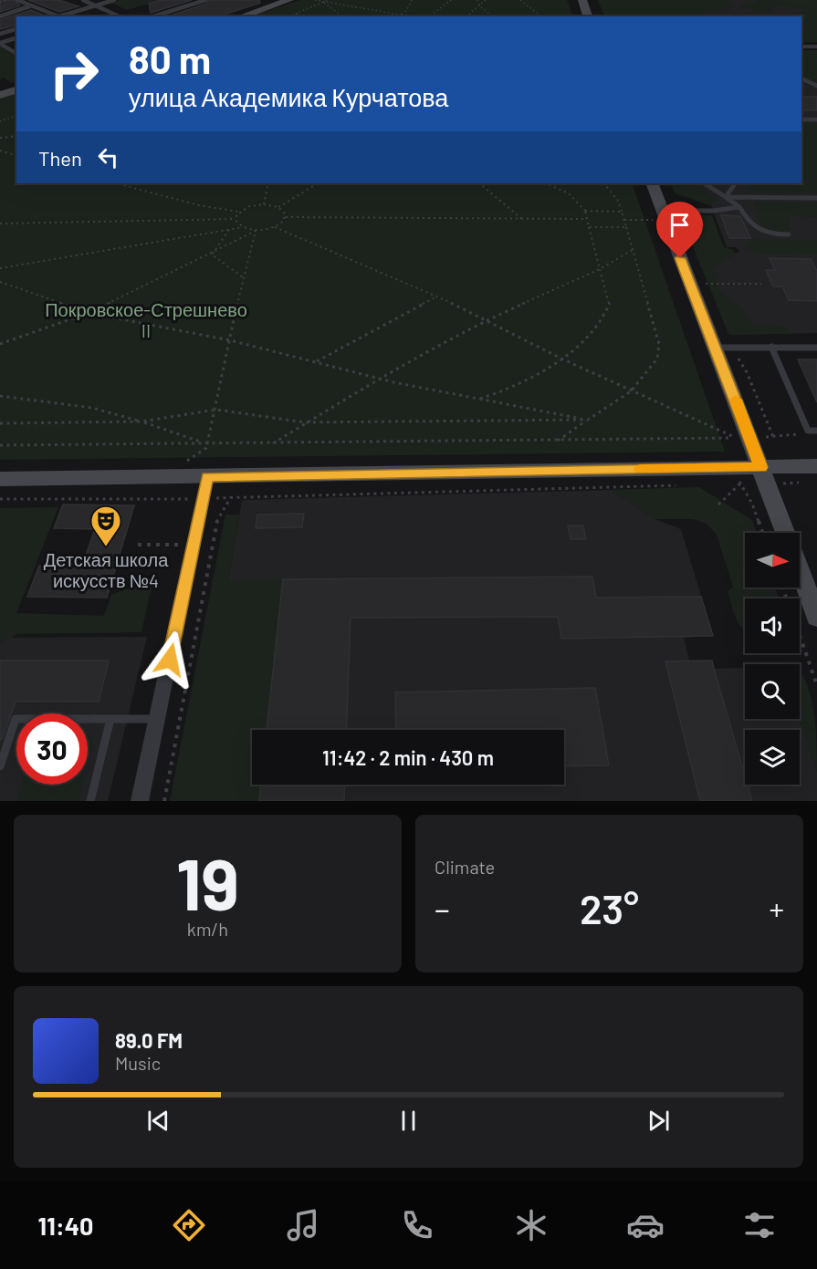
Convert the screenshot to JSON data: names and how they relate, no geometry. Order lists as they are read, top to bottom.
{
  "parks": ["Покровское-Стрешнево II"],
  "places": {
    "theatre": ["Детская школа искусств №4"]
  },
  "north": "right",
  "page": {
    "turn": ["80 m", "улица Академика Курчатова"],
    "then": "Then",
    "limit": "30",
    "trip": "11:42 · 2 min · 430 m",
    "tile": [
      ["19", "km/h"],
      "Climate"
    ],
    "heat": ["−", "23°", "+"],
    "song": ["89.0 FM", "Music"],
    "tabs": "11:40"
  }
}
